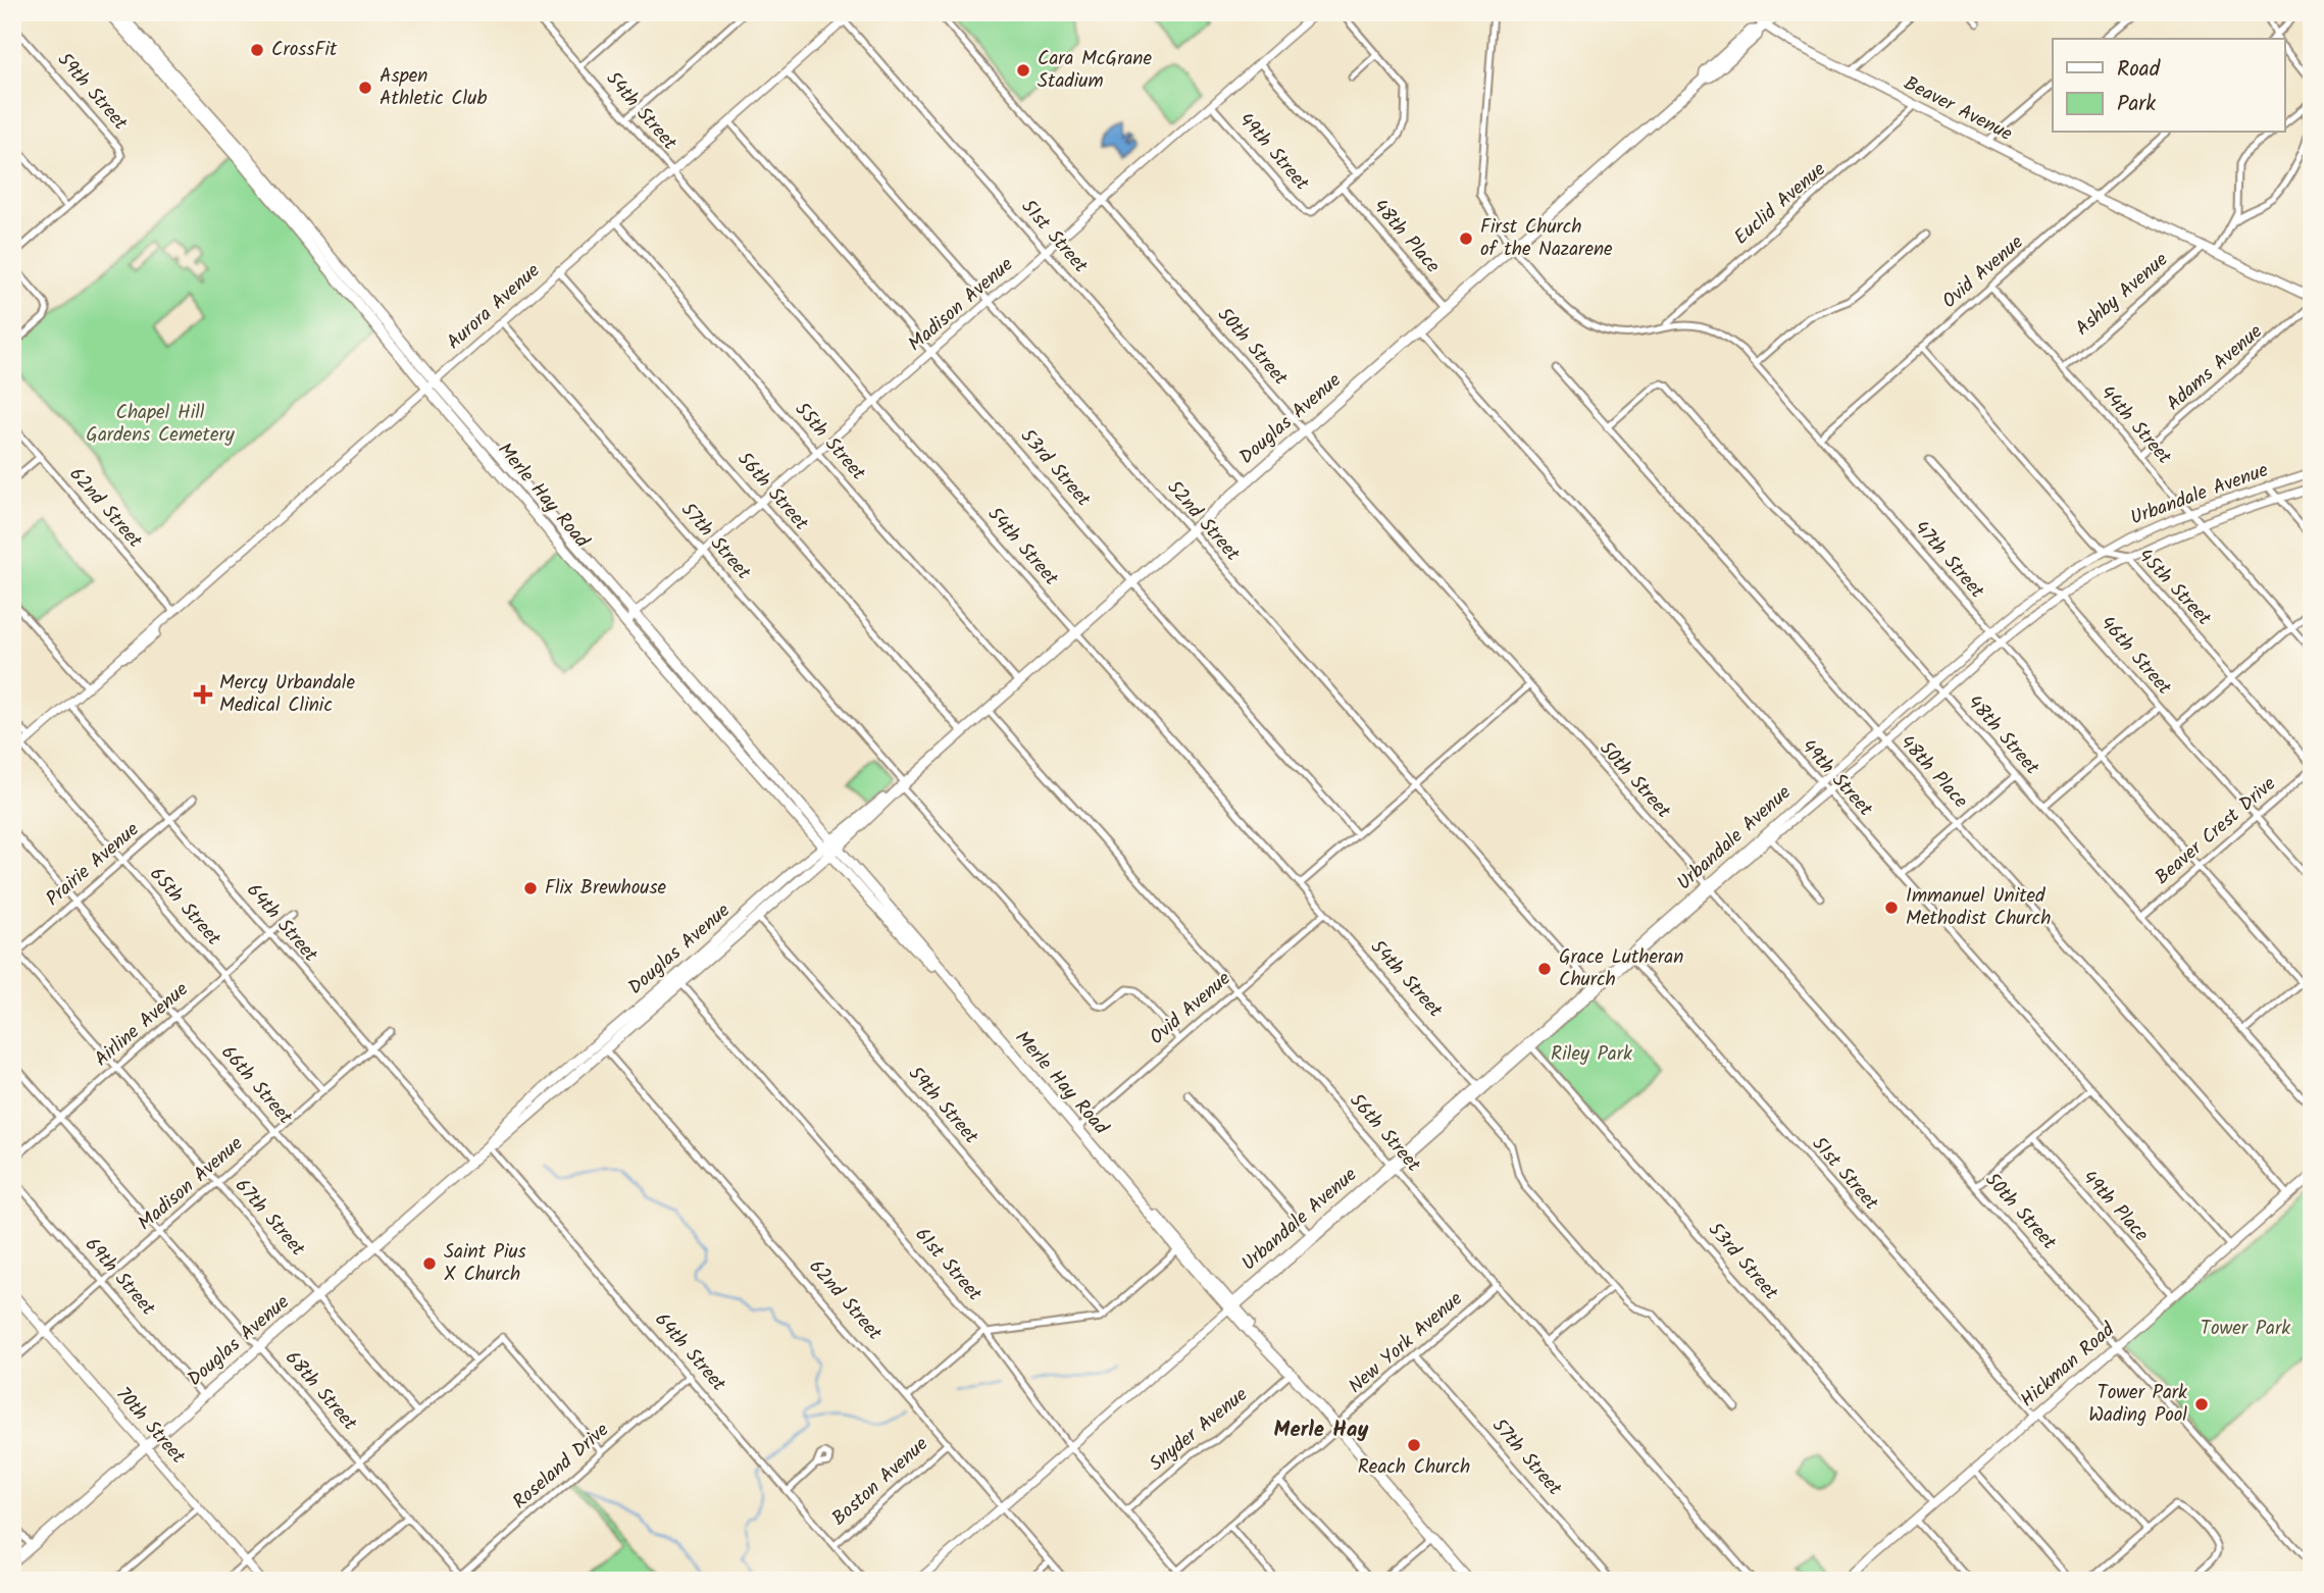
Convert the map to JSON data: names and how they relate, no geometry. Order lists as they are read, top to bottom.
{
  "streets": {
    "main road": [
      "Beaver Avenue",
      "Douglas Avenue",
      "Merle Hay Road",
      "Hickman Road",
      "70th Street"
    ],
    "street": [
      "59th Street",
      "54th Street",
      "49th Street",
      "Euclid Avenue",
      "51st Street",
      "48th Place",
      "Ovid Avenue",
      "Ashby Avenue",
      "Madison Avenue",
      "Aurora Avenue",
      "50th Street",
      "Adams Avenue",
      "44th Street",
      "55th Street",
      "53rd Street",
      "56th Street",
      "Urbandale Avenue",
      "62nd Street",
      "52nd Street",
      "57th Street",
      "47th Street",
      "45th Street",
      "46th Street",
      "48th Street",
      "Beaver Crest Drive",
      "Prairie Avenue",
      "65th Street",
      "64th Street",
      "Airline Avenue",
      "66th Street",
      "49th Place",
      "67th Street",
      "61st Street",
      "69th Street",
      "New York Avenue",
      "68th Street",
      "Snyder Avenue",
      "Roseland Drive",
      "Boston Avenue"
    ]
  },
  "crossings": [
    ["59th Street", "Douglas Avenue"],
    ["Beaver Avenue", "Euclid Avenue"],
    ["Beaver Avenue", "Ovid Avenue"],
    ["Beaver Avenue", "Ashby Avenue"],
    ["Beaver Avenue", "Douglas Avenue"],
    ["54th Street", "Ovid Avenue"],
    ["54th Street", "Madison Avenue"],
    ["54th Street", "Aurora Avenue"],
    ["54th Street", "Douglas Avenue"],
    ["54th Street", "Urbandale Avenue"],
    ["49th Street", "48th Place"],
    ["49th Street", "Madison Avenue"],
    ["49th Street", "Douglas Avenue"],
    ["49th Street", "Urbandale Avenue"],
    ["49th Street", "Hickman Road"],
    ["Euclid Avenue", "47th Street"],
    ["51st Street", "Madison Avenue"],
    ["51st Street", "Aurora Avenue"],
    ["51st Street", "Douglas Avenue"],
    ["51st Street", "Urbandale Avenue"],
    ["51st Street", "Hickman Road"],
    ["48th Place", "Douglas Avenue"],
    ["48th Place", "Urbandale Avenue"],
    ["48th Place", "48th Street"],
    ["48th Place", "Hickman Road"],
    ["Ovid Avenue", "44th Street"],
    ["Ovid Avenue", "56th Street"],
    ["Ovid Avenue", "Merle Hay Road"],
    ["Ovid Avenue", "57th Street"],
    ["Ovid Avenue", "47th Street"],
    ["Ashby Avenue", "44th Street"],
    ["Madison Avenue", "50th Street"],
    ["Madison Avenue", "55th Street"],
    ["Madison Avenue", "53rd Street"],
    ["Madison Avenue", "56th Street"],
    ["Madison Avenue", "Merle Hay Road"],
    ["Madison Avenue", "52nd Street"],
    ["Madison Avenue", "57th Street"],
    ["Madison Avenue", "65th Street"],
    ["Madison Avenue", "64th Street"],
    ["Madison Avenue", "66th Street"],
    ["Madison Avenue", "67th Street"],
    ["Madison Avenue", "69th Street"],
    ["Madison Avenue", "68th Street"],
    ["Madison Avenue", "70th Street"],
    ["Aurora Avenue", "55th Street"],
    ["Aurora Avenue", "53rd Street"],
    ["Aurora Avenue", "56th Street"],
    ["Aurora Avenue", "Merle Hay Road"],
    ["Aurora Avenue", "62nd Street"],
    ["Aurora Avenue", "52nd Street"],
    ["Aurora Avenue", "57th Street"],
    ["Aurora Avenue", "65th Street"],
    ["Aurora Avenue", "64th Street"],
    ["50th Street", "Douglas Avenue"],
    ["50th Street", "Urbandale Avenue"],
    ["50th Street", "Hickman Road"],
    ["Adams Avenue", "44th Street"],
    ["Douglas Avenue", "55th Street"],
    ["Douglas Avenue", "53rd Street"],
    ["Douglas Avenue", "56th Street"],
    ["Douglas Avenue", "Merle Hay Road"],
    ["Douglas Avenue", "62nd Street"],
    ["Douglas Avenue", "52nd Street"],
    ["Douglas Avenue", "57th Street"],
    ["Douglas Avenue", "47th Street"],
    ["Douglas Avenue", "64th Street"],
    ["Douglas Avenue", "66th Street"],
    ["Douglas Avenue", "67th Street"],
    ["Douglas Avenue", "61st Street"],
    ["Douglas Avenue", "69th Street"],
    ["Douglas Avenue", "68th Street"],
    ["Douglas Avenue", "70th Street"],
    ["44th Street", "Urbandale Avenue"],
    ["53rd Street", "Urbandale Avenue"],
    ["53rd Street", "Hickman Road"],
    ["56th Street", "Urbandale Avenue"],
    ["56th Street", "New York Avenue"],
    ["Urbandale Avenue", "Merle Hay Road"],
    ["Urbandale Avenue", "62nd Street"],
    ["Urbandale Avenue", "52nd Street"],
    ["Urbandale Avenue", "47th Street"],
    ["Urbandale Avenue", "45th Street"],
    ["Urbandale Avenue", "46th Street"],
    ["Urbandale Avenue", "48th Street"],
    ["Urbandale Avenue", "61st Street"],
    ["Merle Hay Road", "New York Avenue"],
    ["Merle Hay Road", "Snyder Avenue"],
    ["62nd Street", "Boston Avenue"],
    ["57th Street", "New York Avenue"],
    ["47th Street", "Beaver Crest Drive"],
    ["45th Street", "Beaver Crest Drive"],
    ["46th Street", "Beaver Crest Drive"],
    ["48th Street", "Beaver Crest Drive"],
    ["Prairie Avenue", "65th Street"],
    ["Prairie Avenue", "64th Street"],
    ["Prairie Avenue", "66th Street"],
    ["Prairie Avenue", "67th Street"],
    ["65th Street", "Airline Avenue"],
    ["64th Street", "Airline Avenue"],
    ["64th Street", "Roseland Drive"],
    ["64th Street", "Boston Avenue"],
    ["Airline Avenue", "66th Street"],
    ["Airline Avenue", "67th Street"],
    ["Airline Avenue", "68th Street"],
    ["49th Place", "Hickman Road"],
    ["61st Street", "New York Avenue"],
    ["61st Street", "Snyder Avenue"],
    ["68th Street", "Roseland Drive"]
  ],
  "districts": ["Merle Hay"],
  "parks": ["Chapel Hill Gardens Cemetery", "Riley Park", "Tower Park"],
  "places": {
    "other": [
      "CrossFit",
      "Cara McGrane Stadium",
      "Aspen Athletic Club",
      "First Church of the Nazarene",
      "Flix Brewhouse",
      "Immanuel United Methodist Church",
      "Grace Lutheran Church",
      "Saint Pius X Church",
      "Tower Park Wading Pool",
      "Reach Church"
    ],
    "health": ["Mercy Urbandale Medical Clinic"]
  },
  "legend": ["Road", "Park"]
}
